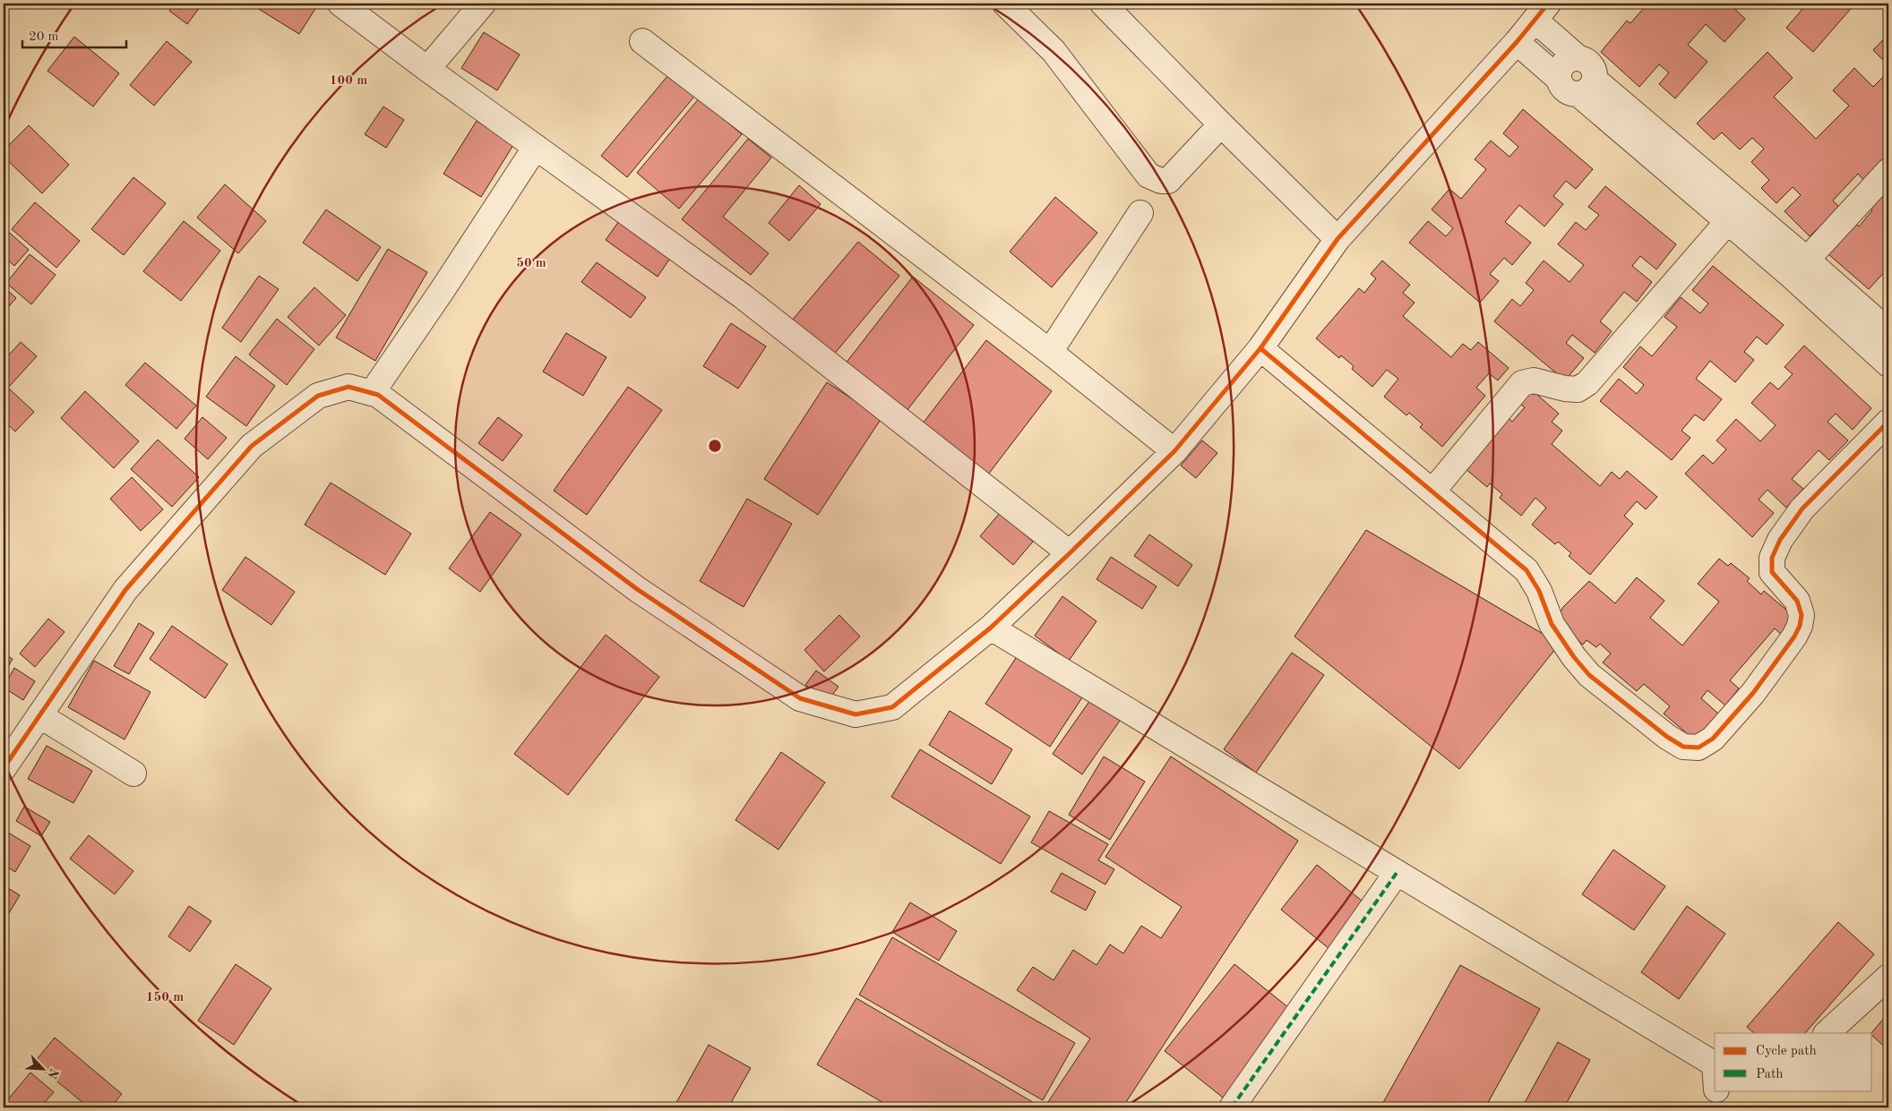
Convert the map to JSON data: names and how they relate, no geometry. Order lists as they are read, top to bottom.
{
  "legend": ["Cycle path", "Path"],
  "scale_bar": "20 m",
  "north": "bottom right",
  "rings": ["100 m", "50 m", "150 m"]
}
